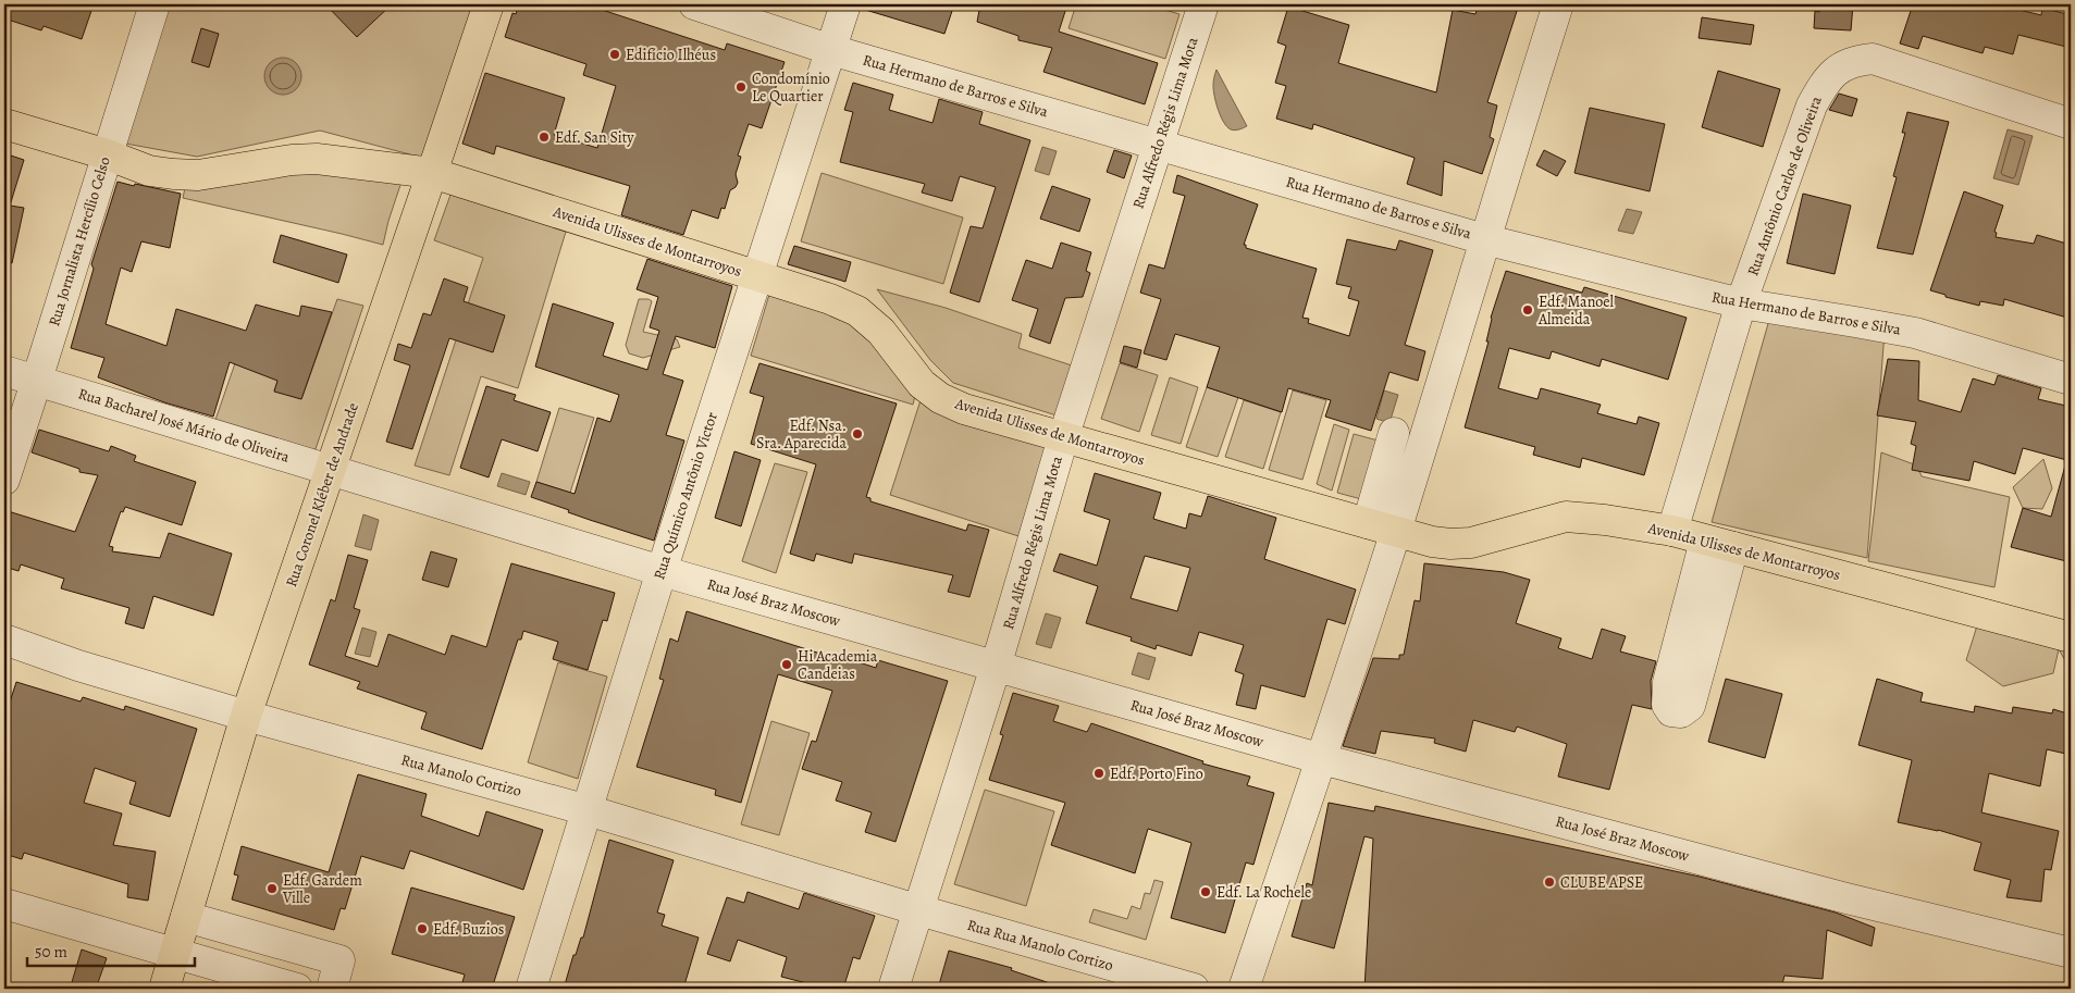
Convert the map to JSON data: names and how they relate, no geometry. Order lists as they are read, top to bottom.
{
  "streets": {
    "main road": ["Avenida Ulisses de Montarroyos", "Rua Coronel Kléber de Andrade"],
    "street": [
      "Rua Hermano de Barros e Silva",
      "Rua Alfredo Régis Lima Mota",
      "Rua Antônio Carlos de Oliveira",
      "Rua Jornalista Hercílio Celso",
      "Rua Bacharel José Mário de Oliveira",
      "Rua Químico Antônio Victor",
      "Rua José Braz Moscow",
      "Rua Manolo Cortizo",
      "Rua Rua Manolo Cortizo"
    ]
  },
  "crossings": [
    ["Rua Hermano de Barros e Silva", "Rua Alfredo Régis Lima Mota"],
    ["Rua Hermano de Barros e Silva", "Rua Antônio Carlos de Oliveira"],
    ["Rua Hermano de Barros e Silva", "Rua Químico Antônio Victor"],
    ["Rua Alfredo Régis Lima Mota", "Avenida Ulisses de Montarroyos"],
    ["Rua Alfredo Régis Lima Mota", "Rua José Braz Moscow"],
    ["Rua Alfredo Régis Lima Mota", "Rua Manolo Cortizo"],
    ["Rua Alfredo Régis Lima Mota", "Rua Rua Manolo Cortizo"],
    ["Rua Antônio Carlos de Oliveira", "Avenida Ulisses de Montarroyos"],
    ["Rua Jornalista Hercílio Celso", "Avenida Ulisses de Montarroyos"],
    ["Rua Jornalista Hercílio Celso", "Rua Bacharel José Mário de Oliveira"],
    ["Avenida Ulisses de Montarroyos", "Rua Coronel Kléber de Andrade"],
    ["Avenida Ulisses de Montarroyos", "Rua Químico Antônio Victor"],
    ["Rua Bacharel José Mário de Oliveira", "Rua Coronel Kléber de Andrade"],
    ["Rua Bacharel José Mário de Oliveira", "Rua José Braz Moscow"],
    ["Rua Coronel Kléber de Andrade", "Rua José Braz Moscow"],
    ["Rua Coronel Kléber de Andrade", "Rua Manolo Cortizo"],
    ["Rua Químico Antônio Victor", "Rua José Braz Moscow"],
    ["Rua Químico Antônio Victor", "Rua Manolo Cortizo"],
    ["Rua Manolo Cortizo", "Rua Rua Manolo Cortizo"]
  ],
  "places": [
    "Edifício Ilhéus",
    "Condomínio Le Quartier",
    "Edf. San Sity",
    "Edf. Manoel Almeida",
    "Edf. Nsa. Sra. Aparecida",
    "Hi Academia Candeias",
    "Edf. Porto Fino",
    "CLUBE APSE",
    "Edf. Gardem Ville",
    "Edf. La Rochele",
    "Edf. Buzios"
  ],
  "scale_bar": "50 m"
}
